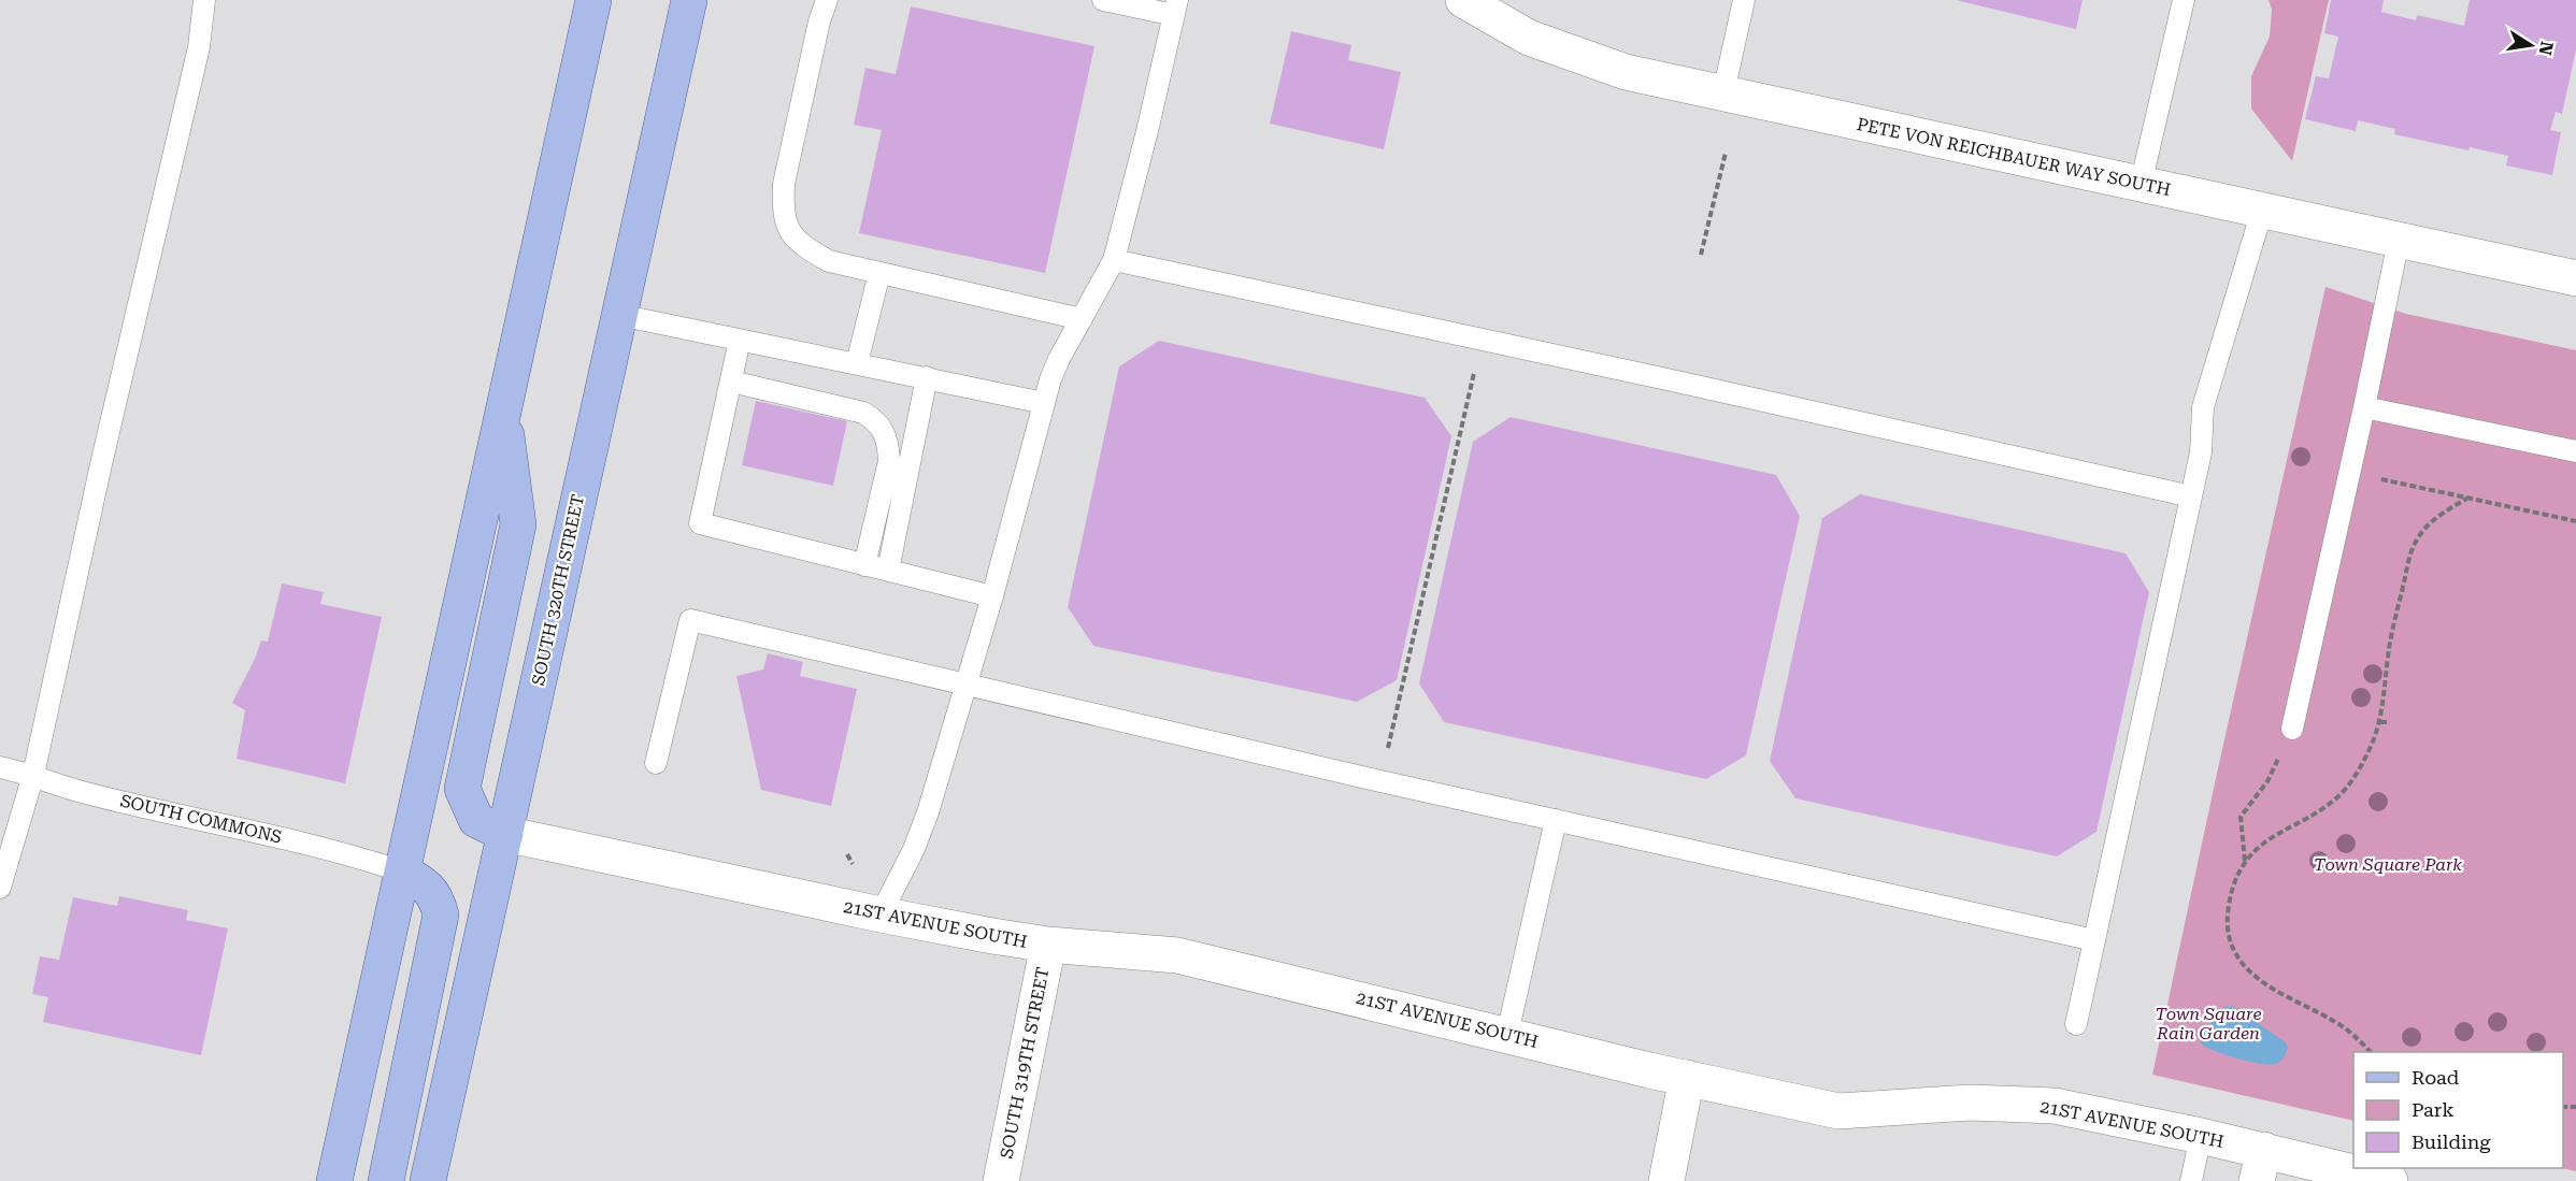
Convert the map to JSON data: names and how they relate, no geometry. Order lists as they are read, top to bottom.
{
  "streets": {
    "main road": ["SOUTH 320TH STREET"],
    "street": ["PETE VON REICHBAUER WAY SOUTH", "21ST AVENUE SOUTH", "SOUTH 319TH STREET"],
    "lane": ["SOUTH COMMONS"]
  },
  "crossings": [
    ["SOUTH 320TH STREET", "21ST AVENUE SOUTH"],
    ["21ST AVENUE SOUTH", "SOUTH 319TH STREET"]
  ],
  "parks": ["Town Square Park", "Town Square Rain Garden"],
  "legend": ["Road", "Park", "Building"],
  "north": "right"
}
